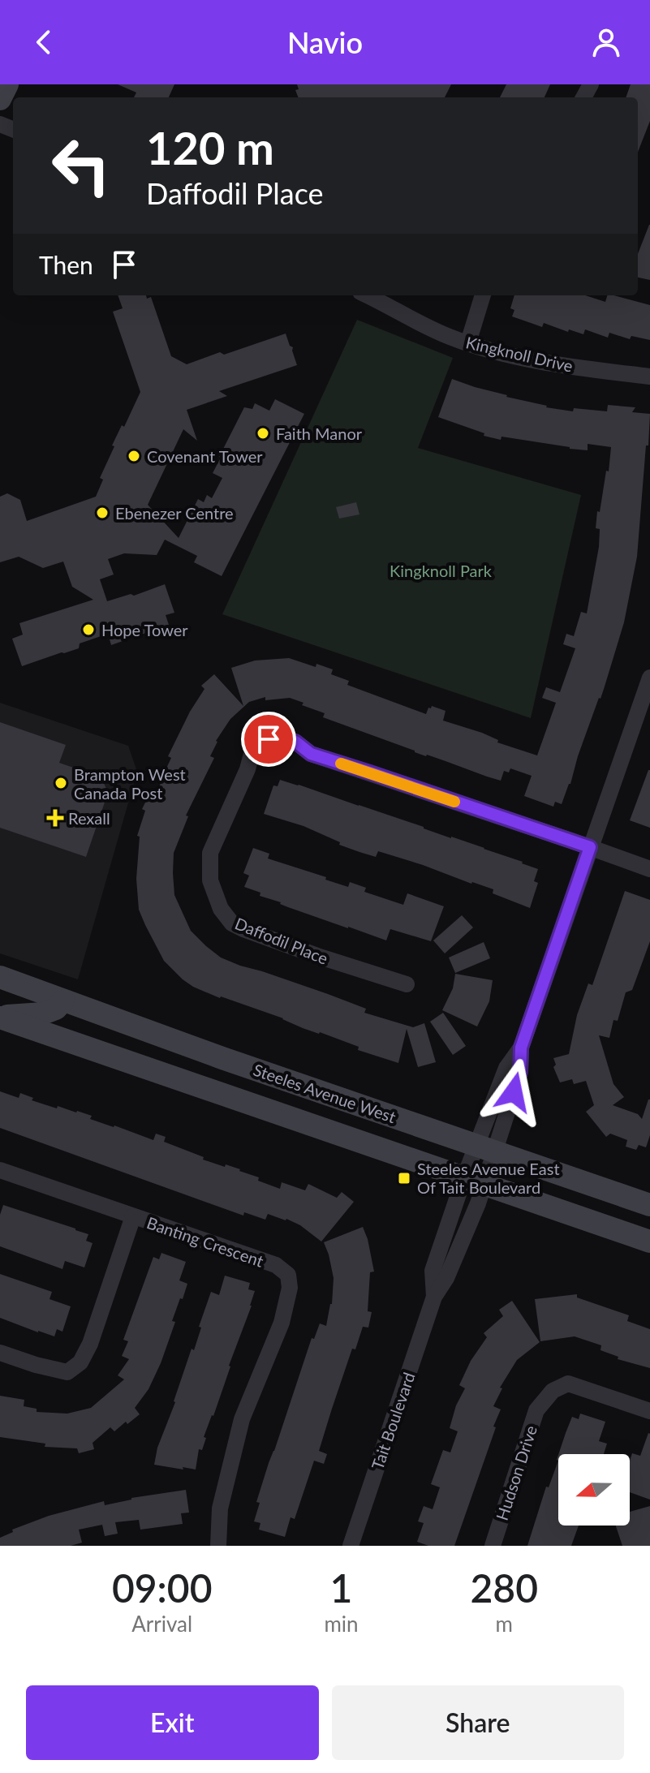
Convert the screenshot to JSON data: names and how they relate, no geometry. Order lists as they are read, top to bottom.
{
  "streets": {
    "main road": ["Steeles Avenue West"],
    "street": [
      "Kingknoll Drive",
      "Daffodil Place",
      "Banting Crescent",
      "Tait Boulevard",
      "Hudson Drive"
    ]
  },
  "parks": ["Kingknoll Park"],
  "places": {
    "other": [
      "Faith Manor",
      "Covenant Tower",
      "Ebenezer Centre",
      "Hope Tower",
      "Brampton West Canada Post"
    ],
    "health": ["Rexall"],
    "transit": ["Steeles Avenue East Of Tait Boulevard"]
  },
  "north": "left",
  "page": {
    "header": "Navio",
    "turn": ["120 m", "Daffodil Place"],
    "then": "Then",
    "eta": [
      "09:00",
      "Arrival",
      "1",
      "min",
      "280",
      "m"
    ],
    "buttons": ["Exit", "Share"]
  }
}
